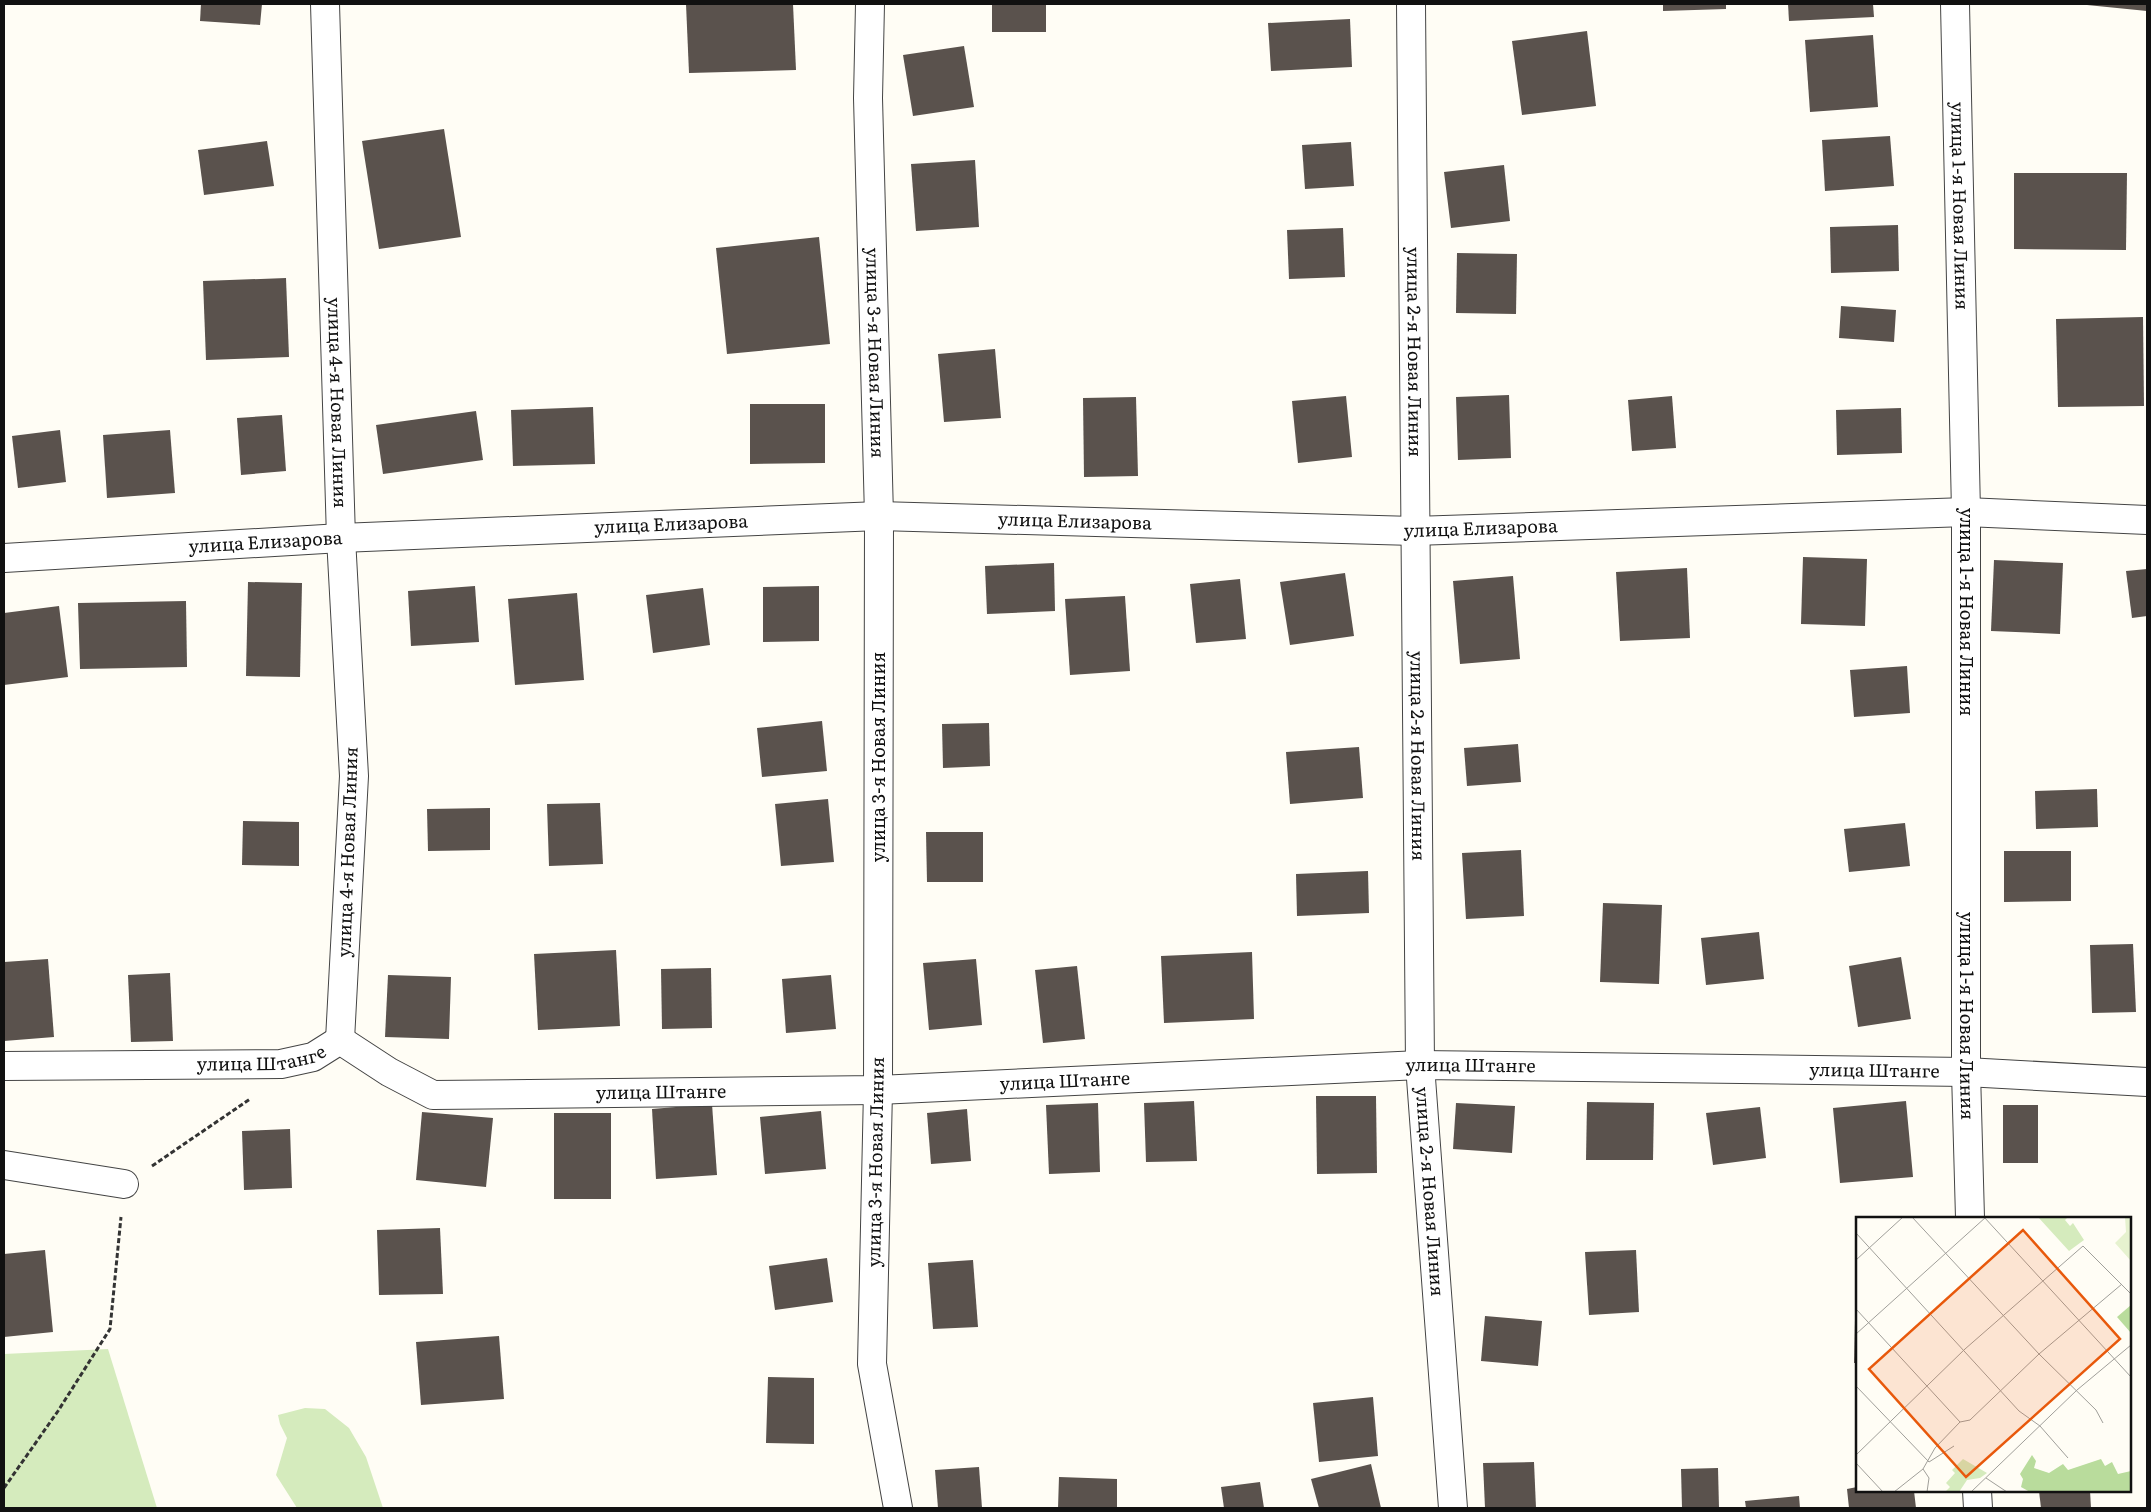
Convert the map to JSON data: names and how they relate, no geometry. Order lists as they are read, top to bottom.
{
  "streets": {
    "street": [
      "улица 1-я Новая Линия",
      "улица 3-я Новая Линия",
      "улица 2-я Новая Линия",
      "улица 4-я Новая Линия",
      "улица Елизарова",
      "улица Штанге"
    ]
  },
  "crossings": [
    ["улица 1-я Новая Линия", "улица Елизарова"],
    ["улица 1-я Новая Линия", "улица Штанге"],
    ["улица 3-я Новая Линия", "улица Елизарова"],
    ["улица 3-я Новая Линия", "улица Штанге"],
    ["улица 2-я Новая Линия", "улица Елизарова"],
    ["улица 2-я Новая Линия", "улица Штанге"],
    ["улица 4-я Новая Линия", "улица Елизарова"],
    ["улица 4-я Новая Линия", "улица Штанге"]
  ]
}
